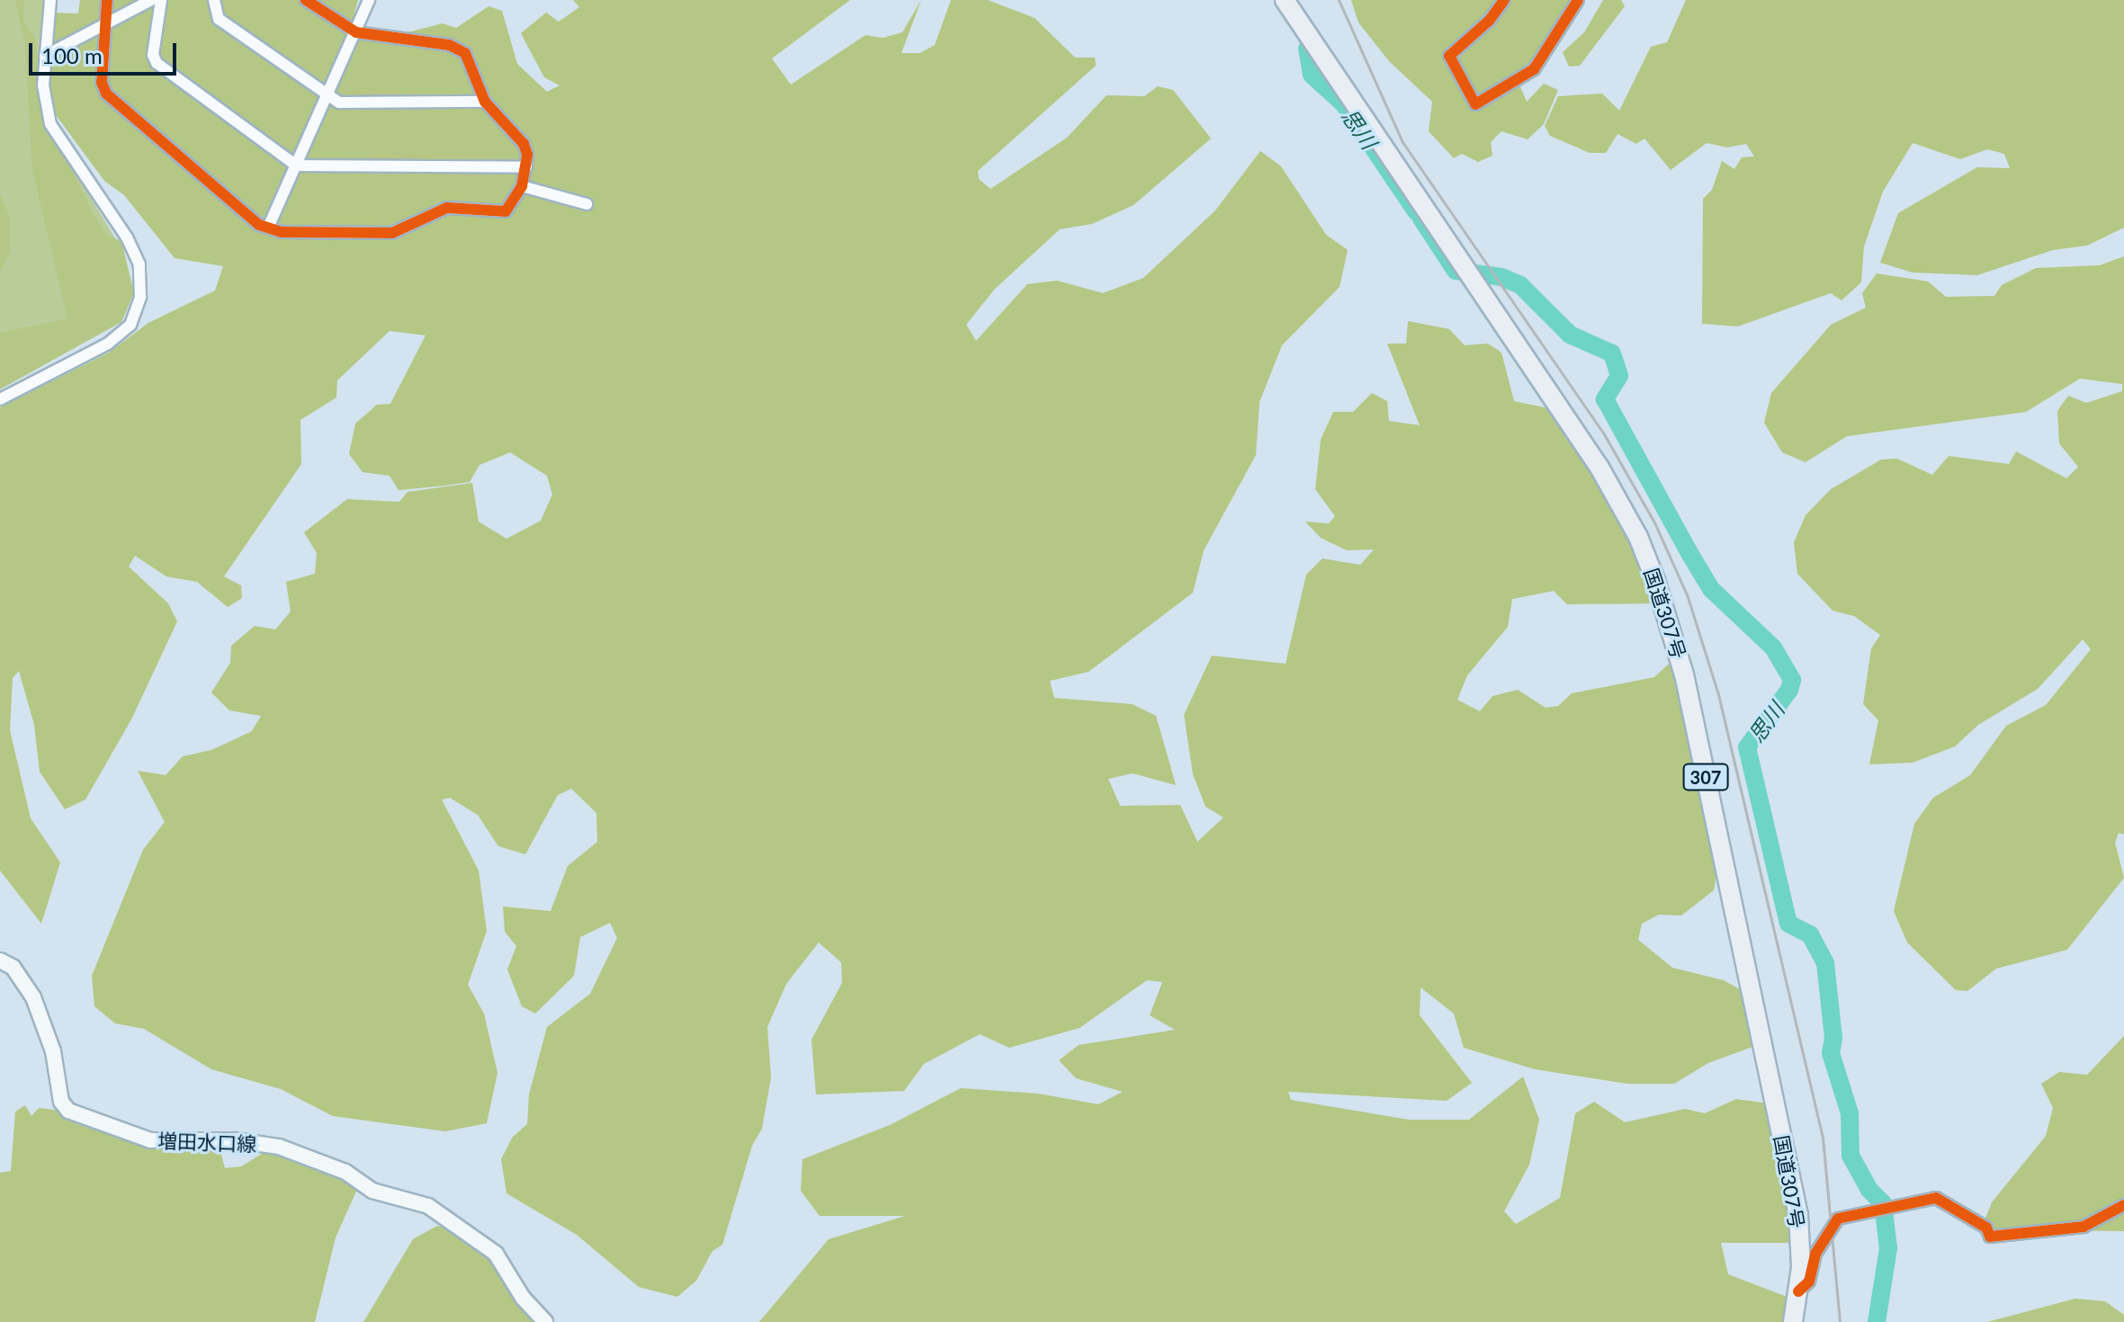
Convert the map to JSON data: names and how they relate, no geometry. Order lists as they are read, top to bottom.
{
  "streets": {
    "highway": ["国道307号", "307"],
    "main road": ["増田水口線"]
  },
  "water": ["思川"],
  "scale_bar": "100 m"
}
